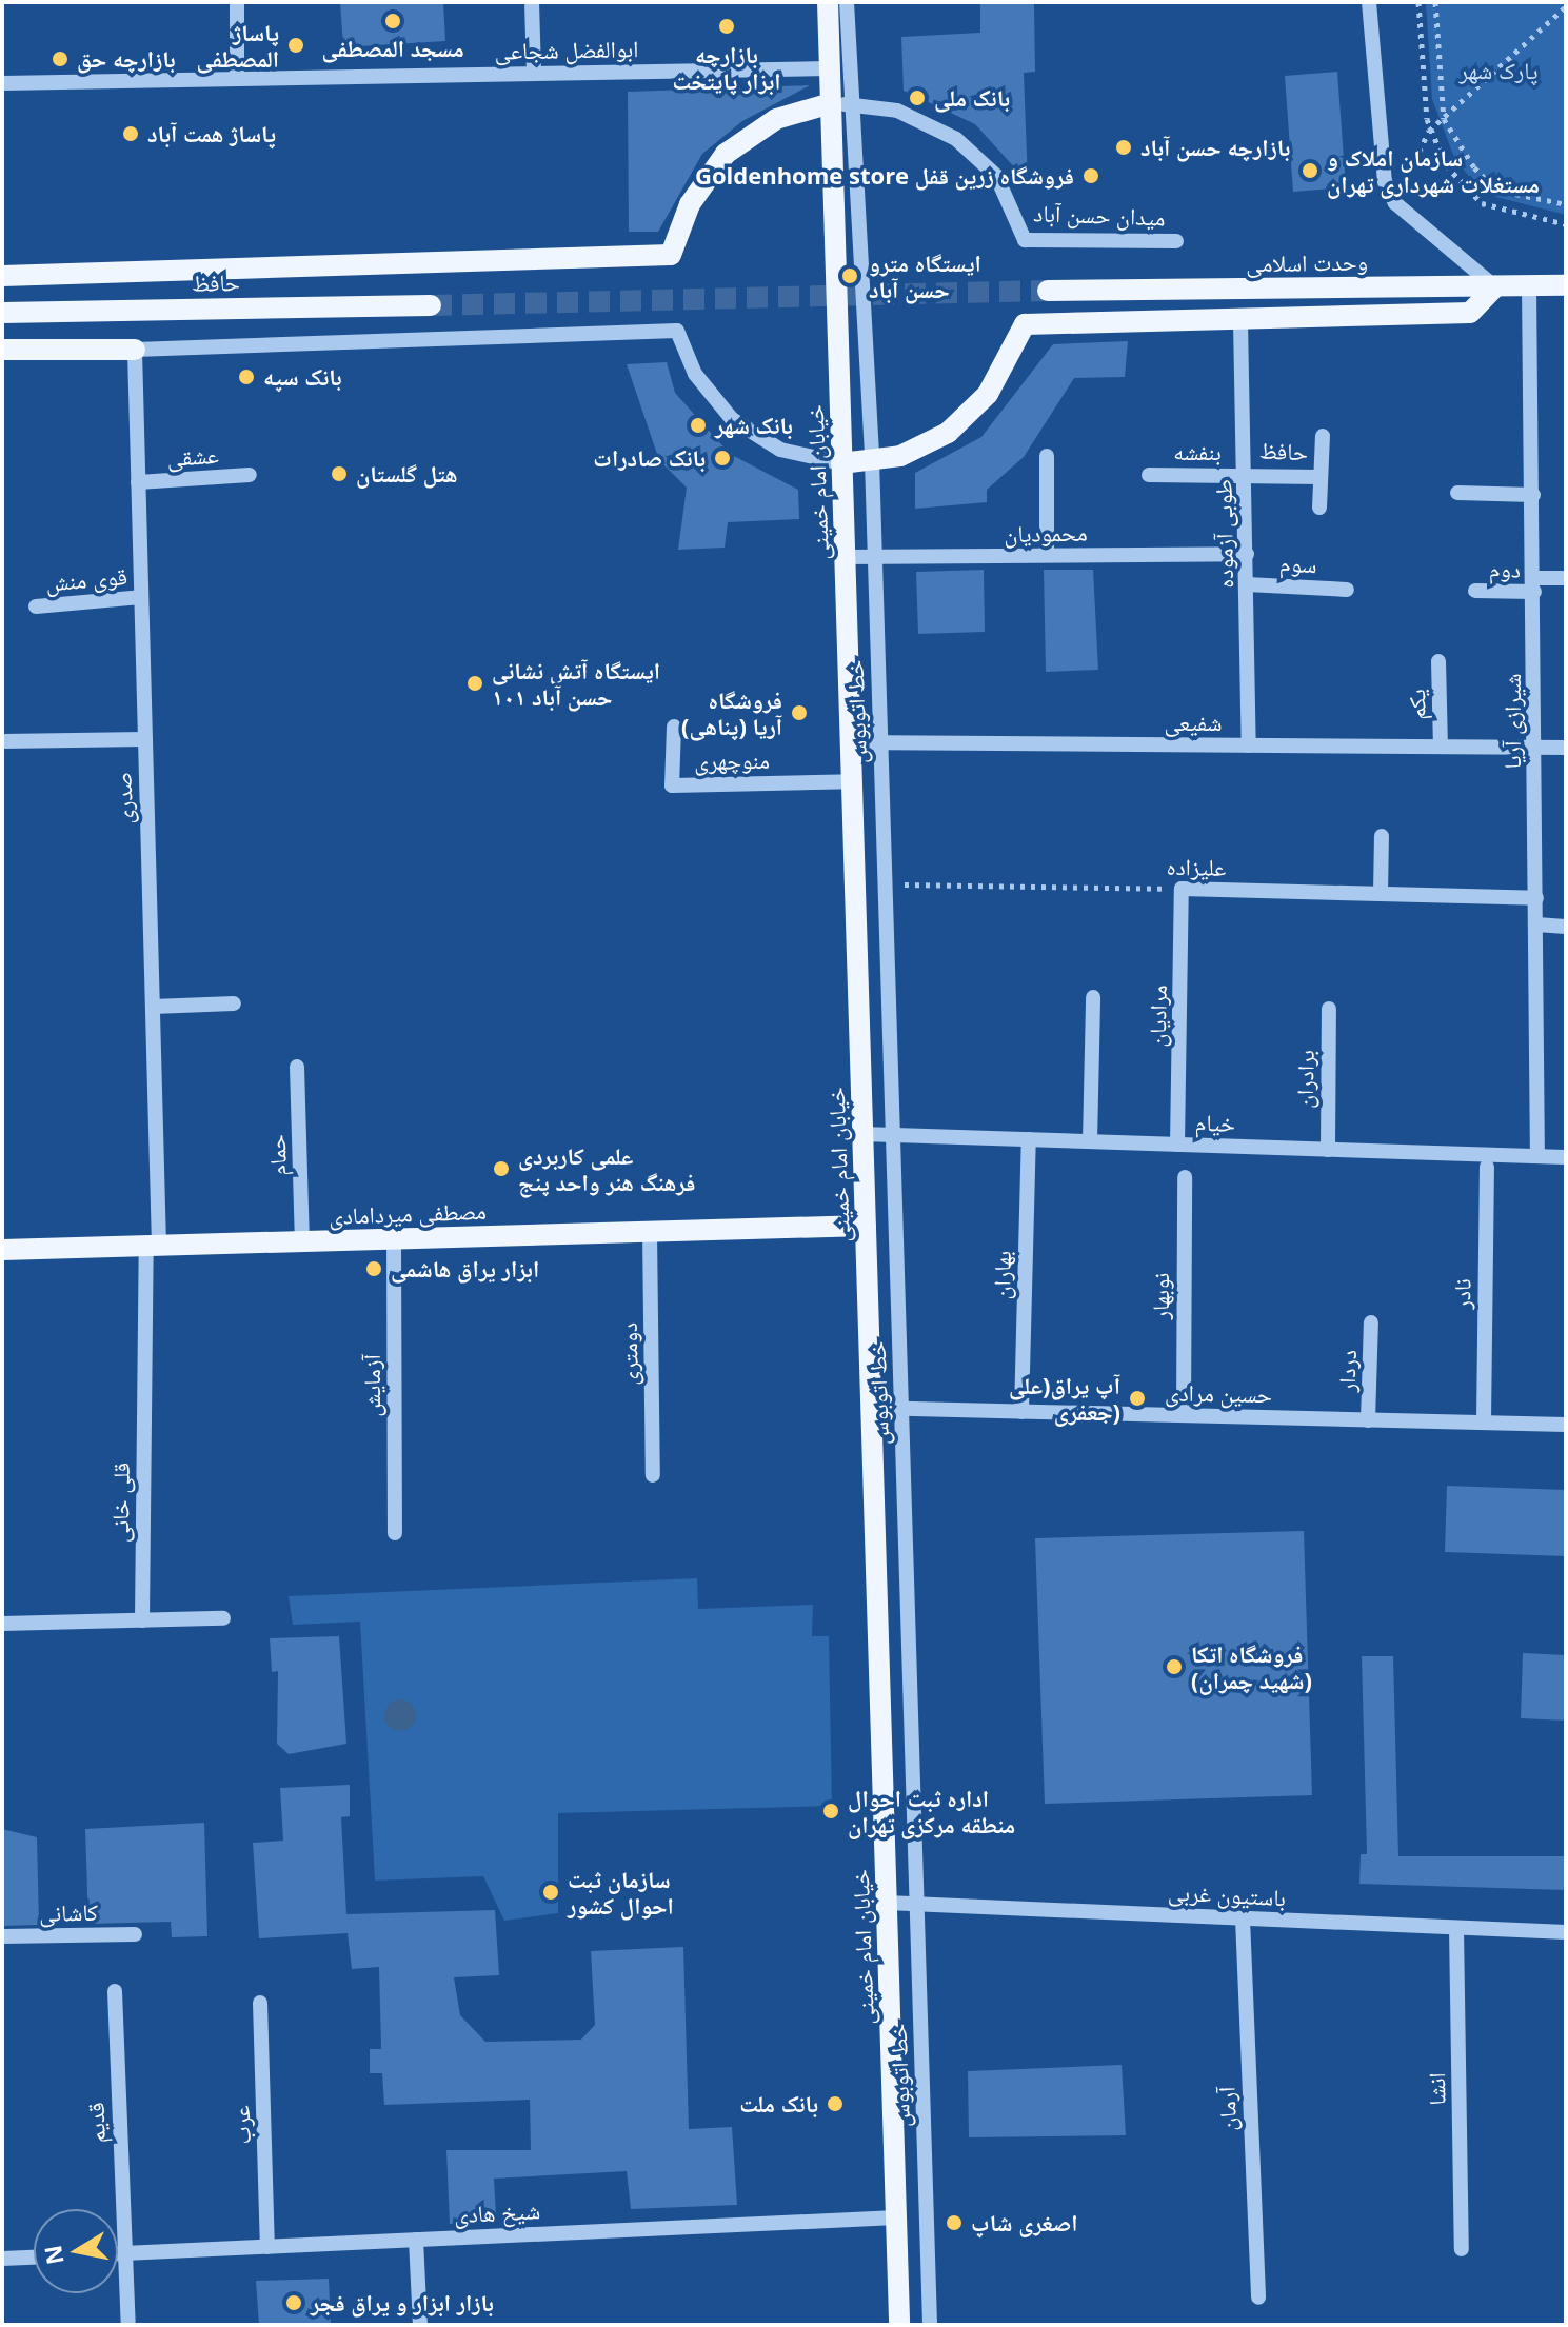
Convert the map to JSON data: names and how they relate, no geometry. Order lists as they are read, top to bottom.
{
  "streets": {
    "main road": [
      "وحدت اسلامی",
      "حافظ",
      "خیابان امام خمینی",
      "مصطفی میردامادی"
    ],
    "street": [
      "ابوالفضل شجاعی",
      "میدان حسن آباد",
      "بنفشه",
      "عشقی",
      "محمودیان",
      "طوبی آزموده",
      "سوم",
      "دوم",
      "قوی منش",
      "یکم",
      "خط اتوبوس",
      "شیرازی آریا",
      "شفیعی",
      "منوچهری",
      "صدری",
      "علیزاده",
      "مرادیان",
      "برادران",
      "خیام",
      "حمام",
      "بهاران",
      "نادر",
      "نوبهار",
      "دومتری",
      "دردار",
      "آزمایش",
      "حسین مرادی",
      "قلی خانی",
      "باستیون غربی",
      "کاشانی",
      "انشا",
      "آرمان",
      "قدیم",
      "عرب",
      "شیخ هادی"
    ]
  },
  "crossings": [
    ["ابوالفضل شجاعی", "خیابان امام خمینی"],
    ["میدان حسن آباد", "خیابان امام خمینی"],
    ["وحدت اسلامی", "شیرازی آریا"],
    ["حافظ", "بنفشه"],
    ["حافظ", "طوبی آزموده"],
    ["بنفشه", "طوبی آزموده"],
    ["عشقی", "صدری"],
    ["خیابان امام خمینی", "محمودیان"],
    ["خیابان امام خمینی", "شفیعی"],
    ["خیابان امام خمینی", "منوچهری"],
    ["خیابان امام خمینی", "خیام"],
    ["خیابان امام خمینی", "مصطفی میردامادی"],
    ["خیابان امام خمینی", "حسین مرادی"],
    ["خیابان امام خمینی", "باستیون غربی"],
    ["خیابان امام خمینی", "شیخ هادی"],
    ["محمودیان", "طوبی آزموده"],
    ["محمودیان", "خط اتوبوس"],
    ["طوبی آزموده", "سوم"],
    ["طوبی آزموده", "شفیعی"],
    ["دوم", "شیرازی آریا"],
    ["قوی منش", "صدری"],
    ["یکم", "شفیعی"],
    ["خط اتوبوس", "شفیعی"],
    ["خط اتوبوس", "علیزاده"],
    ["خط اتوبوس", "خیام"],
    ["خط اتوبوس", "حسین مرادی"],
    ["خط اتوبوس", "باستیون غربی"],
    ["شیرازی آریا", "شفیعی"],
    ["شیرازی آریا", "علیزاده"],
    ["شیرازی آریا", "خیام"],
    ["صدری", "مصطفی میردامادی"],
    ["صدری", "قلی خانی"],
    ["علیزاده", "مرادیان"],
    ["مرادیان", "خیام"],
    ["برادران", "خیام"],
    ["خیام", "بهاران"],
    ["حمام", "مصطفی میردامادی"],
    ["مصطفی میردامادی", "دومتری"],
    ["مصطفی میردامادی", "آزمایش"],
    ["مصطفی میردامادی", "قلی خانی"],
    ["بهاران", "حسین مرادی"],
    ["نادر", "حسین مرادی"],
    ["نوبهار", "حسین مرادی"],
    ["دردار", "حسین مرادی"],
    ["باستیون غربی", "انشا"],
    ["باستیون غربی", "آرمان"],
    ["قدیم", "شیخ هادی"],
    ["عرب", "شیخ هادی"]
  ],
  "parks": ["پارک شهر"],
  "places": [
    "مسجد المصطفی",
    "بازارچه ابزار پایتخت",
    "پاساژ المصطفی",
    "بازارچه حق",
    "بانک ملی",
    "پاساژ همت آباد",
    "بازارچه حسن آباد",
    "سازمان املاک و مستغلات شهرداری تهران",
    "Goldenhome store فروشگاه زرین قفل",
    "ایستگاه مترو حسن آباد",
    "بانک سپه",
    "بانک شهر",
    "بانک صادرات",
    "هتل گلستان",
    "ایستگاه آتش نشانی ۱۰۱ حسن آباد",
    "فروشگاه آریا (پناهی)",
    "علمی کاربردی فرهنگ هنر واحد پنج",
    "ابزار یراق هاشمی",
    "آپ یراق(علی جعفری)",
    "فروشگاه اتکا (شهید چمران)",
    "اداره ثبت احوال منطقه مركزی تهران",
    "سازمان ثبت احوال کشور",
    "بانک ملت",
    "اصغری شاپ",
    "بازار ابزار و یراق فجر"
  ],
  "north": "left"
}
